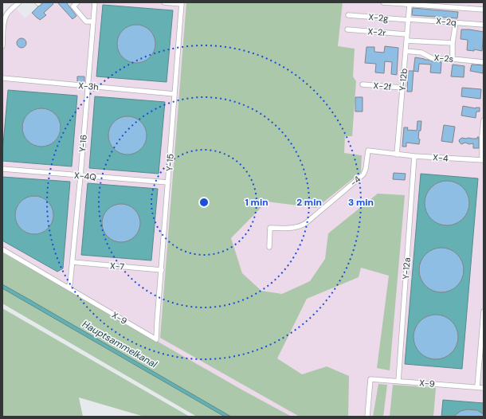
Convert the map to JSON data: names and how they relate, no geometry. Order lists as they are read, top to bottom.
{
  "streets": {
    "street": [
      "X-2g",
      "X-2q",
      "X-2r",
      "X-2s",
      "Y-12b",
      "X-3h",
      "X-2f",
      "Y-16",
      "X-4",
      "Y-15",
      "X-4Q",
      "-4",
      "X-7",
      "Y-12a",
      "X-9"
    ]
  },
  "crossings": [
    ["X-2g", "X-2q"],
    ["X-2g", "Y-12b"],
    ["X-2q", "Y-12b"],
    ["X-2r", "Y-12b"],
    ["X-2s", "Y-12b"],
    ["Y-12b", "X-2f"],
    ["Y-12b", "X-4"],
    ["Y-12b", "-4"],
    ["X-3h", "Y-16"],
    ["X-3h", "Y-15"],
    ["Y-16", "X-4Q"],
    ["Y-16", "X-7"],
    ["Y-16", "X-9"],
    ["X-4", "-4"],
    ["X-4", "Y-12a"],
    ["Y-15", "X-4Q"],
    ["Y-15", "X-7"],
    ["Y-15", "X-9"],
    ["Y-12a", "X-9"]
  ],
  "water": ["Hauptsammelkanal"],
  "rings": ["1 min", "2 min", "3 min"]
}
